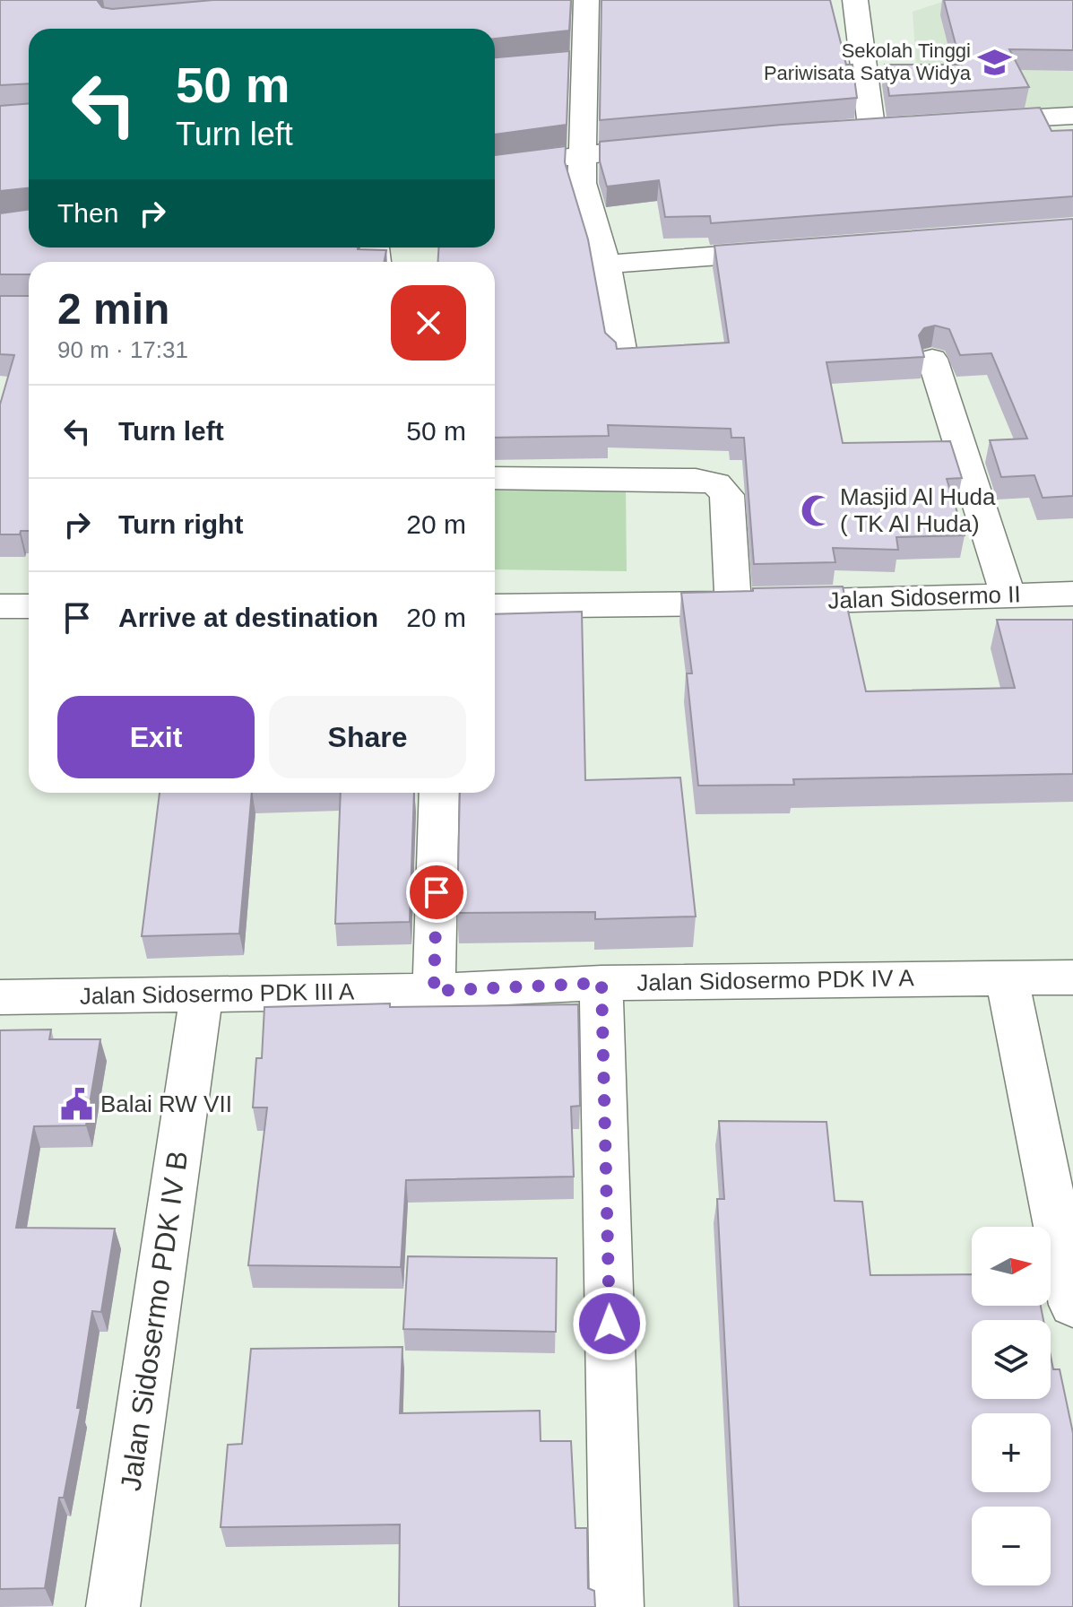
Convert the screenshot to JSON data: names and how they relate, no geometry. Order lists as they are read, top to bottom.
{
  "streets": {
    "street": [
      "Jalan Sidosermo II",
      "Jalan Sidosermo PDK IV A",
      "Jalan Sidosermo PDK III A",
      "Jalan Sidosermo PDK IV B"
    ]
  },
  "crossings": [
    ["Jalan Sidosermo PDK IV A", "Jalan Sidosermo PDK III A"],
    ["Jalan Sidosermo PDK III A", "Jalan Sidosermo PDK IV B"]
  ],
  "places": {
    "school or university": ["Sekolah Tinggi Pariwisata Satya Widya"],
    "mosque": ["Masjid Al Huda ( TK Al Huda)"],
    "public building": ["Balai RW VII"]
  },
  "north": "right",
  "page": {
    "turn": ["50 m", "Turn left"],
    "then": "Then",
    "heading": ["2 min", "90 m · 17:31"],
    "list": [
      {
        "name": "Turn left",
        "value": "50 m"
      },
      {
        "name": "Turn right",
        "value": "20 m"
      },
      {
        "name": "Arrive at destination",
        "value": "20 m"
      }
    ],
    "buttons": ["Exit", "Share"],
    "map_buttons": ["+", "−"]
  }
}
